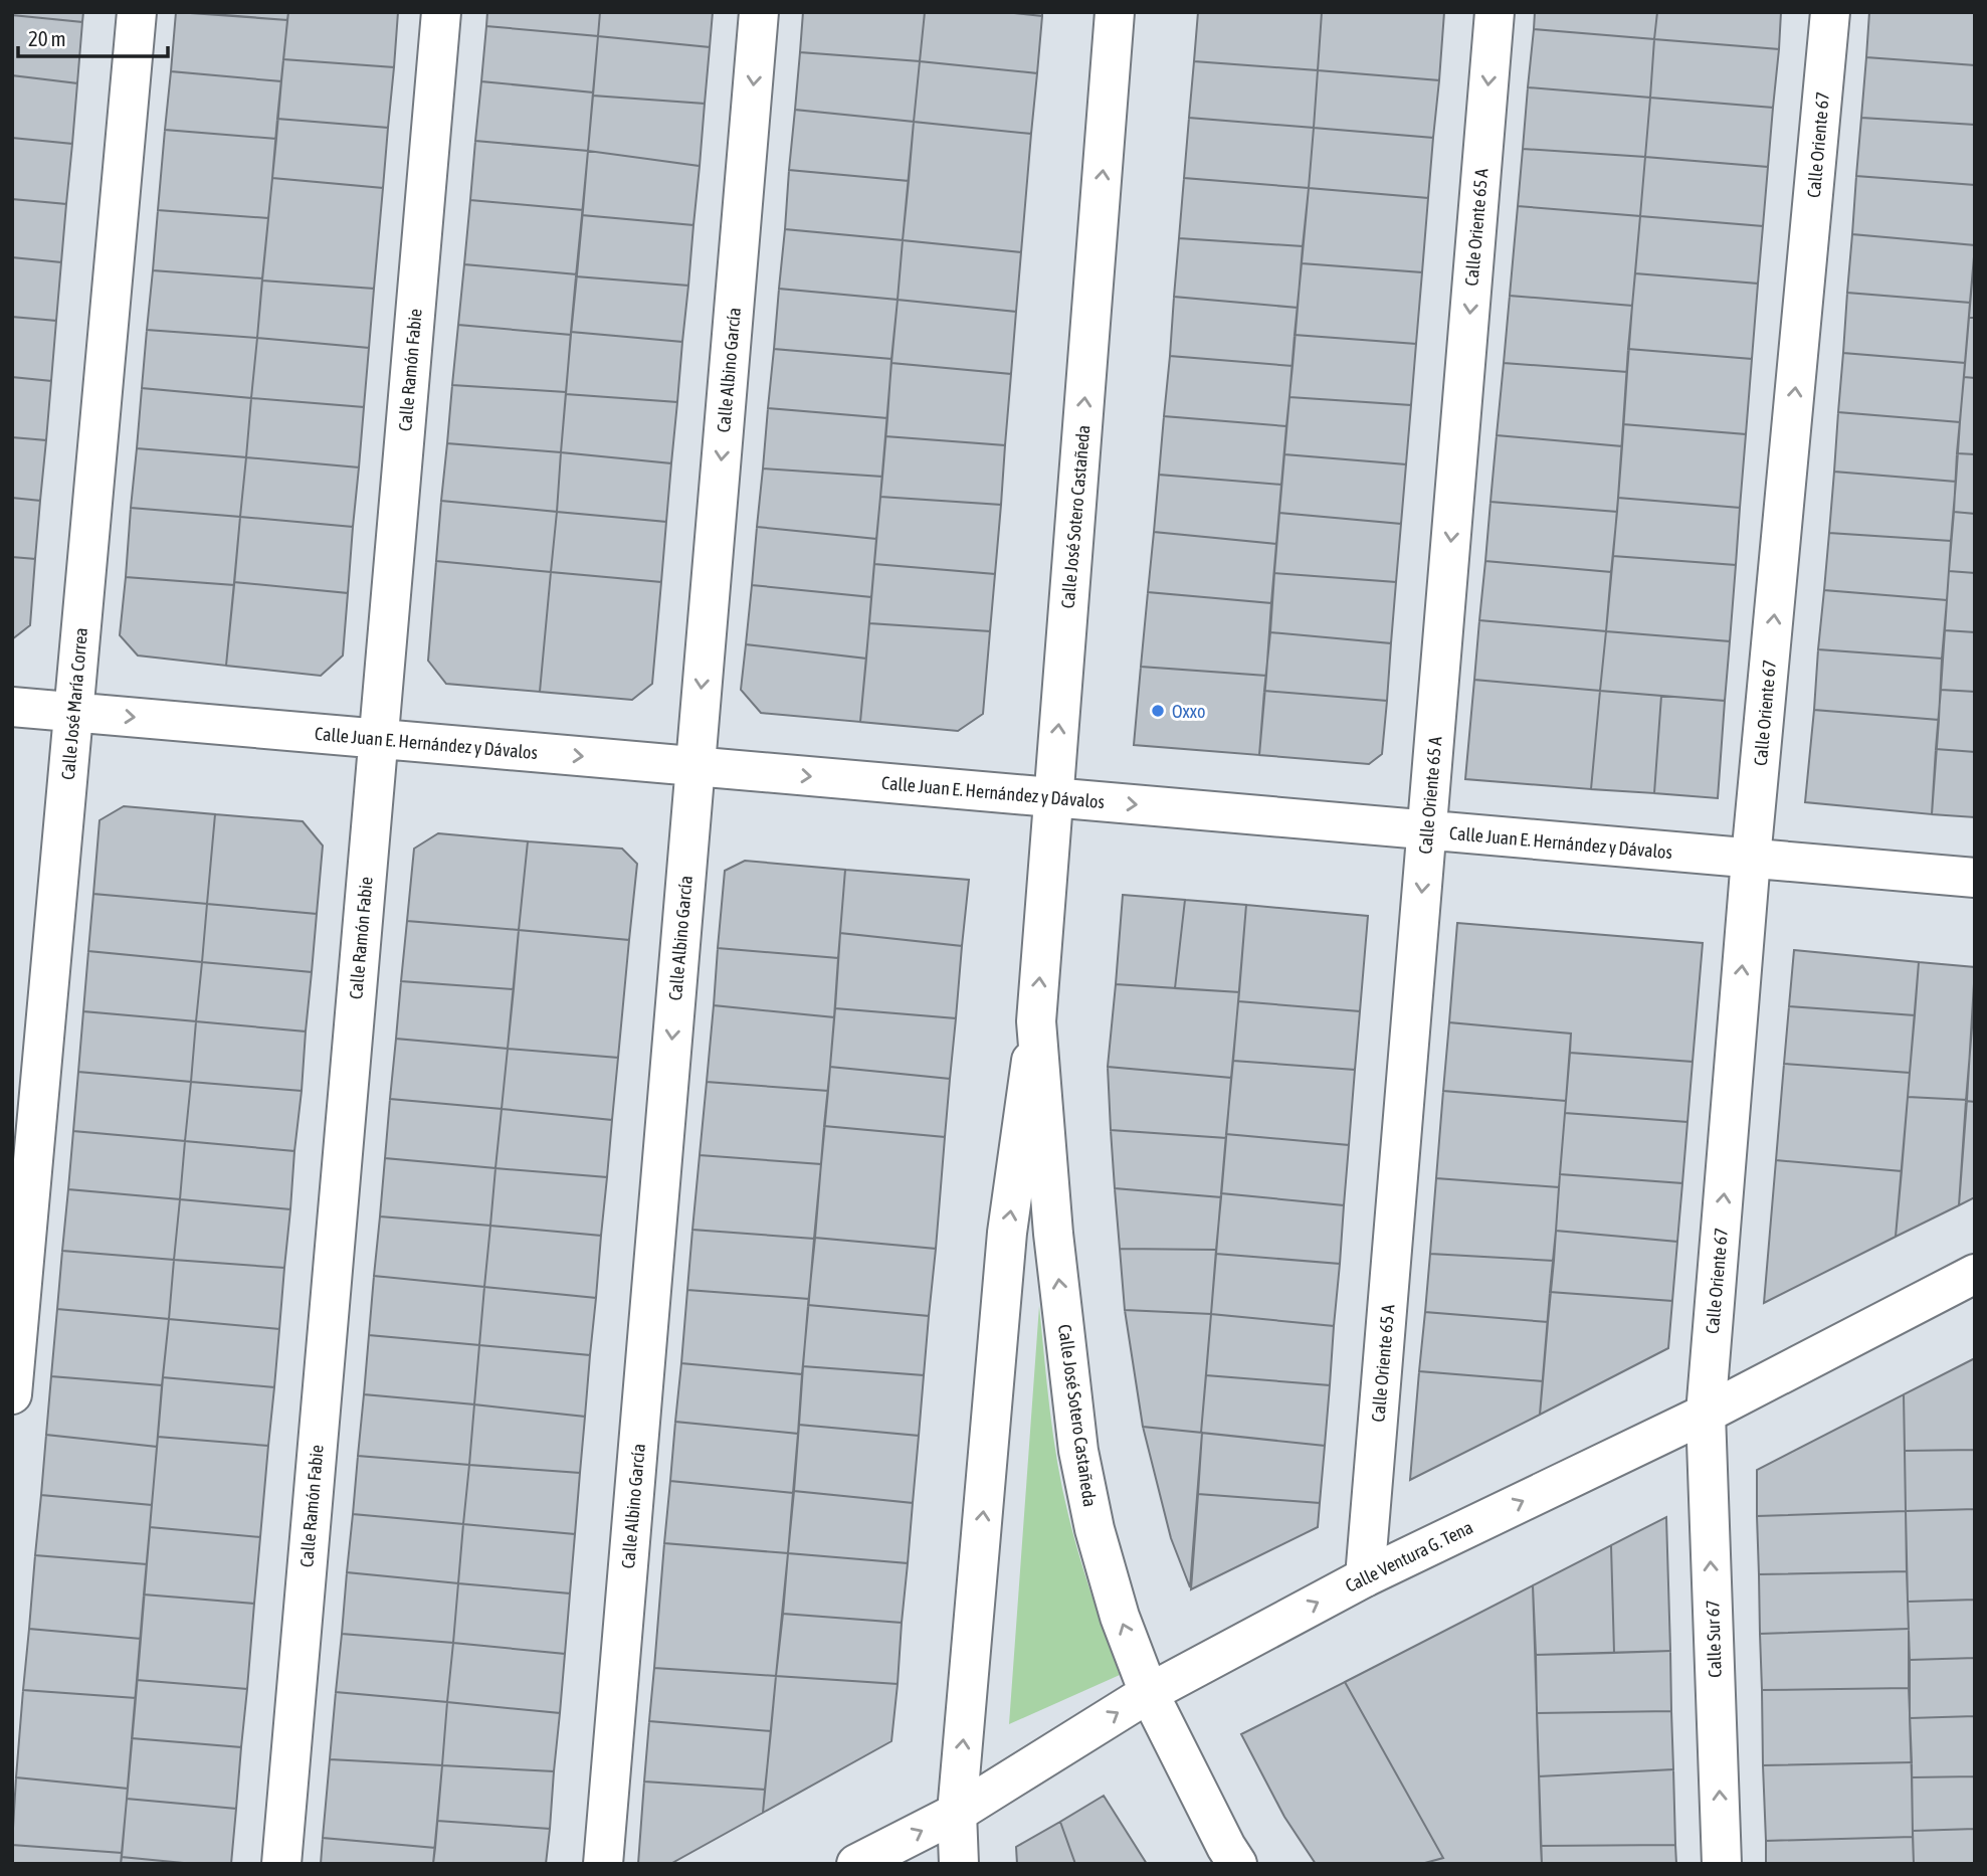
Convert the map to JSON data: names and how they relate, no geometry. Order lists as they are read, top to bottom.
{
  "streets": {
    "street": [
      "Calle Oriente 67",
      "Calle Oriente 65 A",
      "Calle Ramón Fabie",
      "Calle Albino García",
      "Calle José Sotero Castañeda",
      "Calle José María Correa",
      "Calle Juan E. Hernández y Dávalos",
      "Calle Ventura G. Tena",
      "Calle Sur 67"
    ]
  },
  "crossings": [
    ["Calle Oriente 67", "Calle Juan E. Hernández y Dávalos"],
    ["Calle Oriente 67", "Calle Ventura G. Tena"],
    ["Calle Oriente 67", "Calle Sur 67"],
    ["Calle Oriente 65 A", "Calle Juan E. Hernández y Dávalos"],
    ["Calle Oriente 65 A", "Calle Ventura G. Tena"],
    ["Calle Ramón Fabie", "Calle Juan E. Hernández y Dávalos"],
    ["Calle Albino García", "Calle Juan E. Hernández y Dávalos"],
    ["Calle José Sotero Castañeda", "Calle Juan E. Hernández y Dávalos"],
    ["Calle José Sotero Castañeda", "Calle Ventura G. Tena"],
    ["Calle José María Correa", "Calle Juan E. Hernández y Dávalos"],
    ["Calle Ventura G. Tena", "Calle Sur 67"]
  ],
  "one_way": [
    "Calle Oriente 67",
    "Calle Oriente 65 A",
    "Calle Albino García",
    "Calle José Sotero Castañeda",
    "Calle Juan E. Hernández y Dávalos",
    "Calle Ventura G. Tena",
    "Calle Sur 67"
  ],
  "places": ["Oxxo"],
  "scale_bar": "20 m"
}
